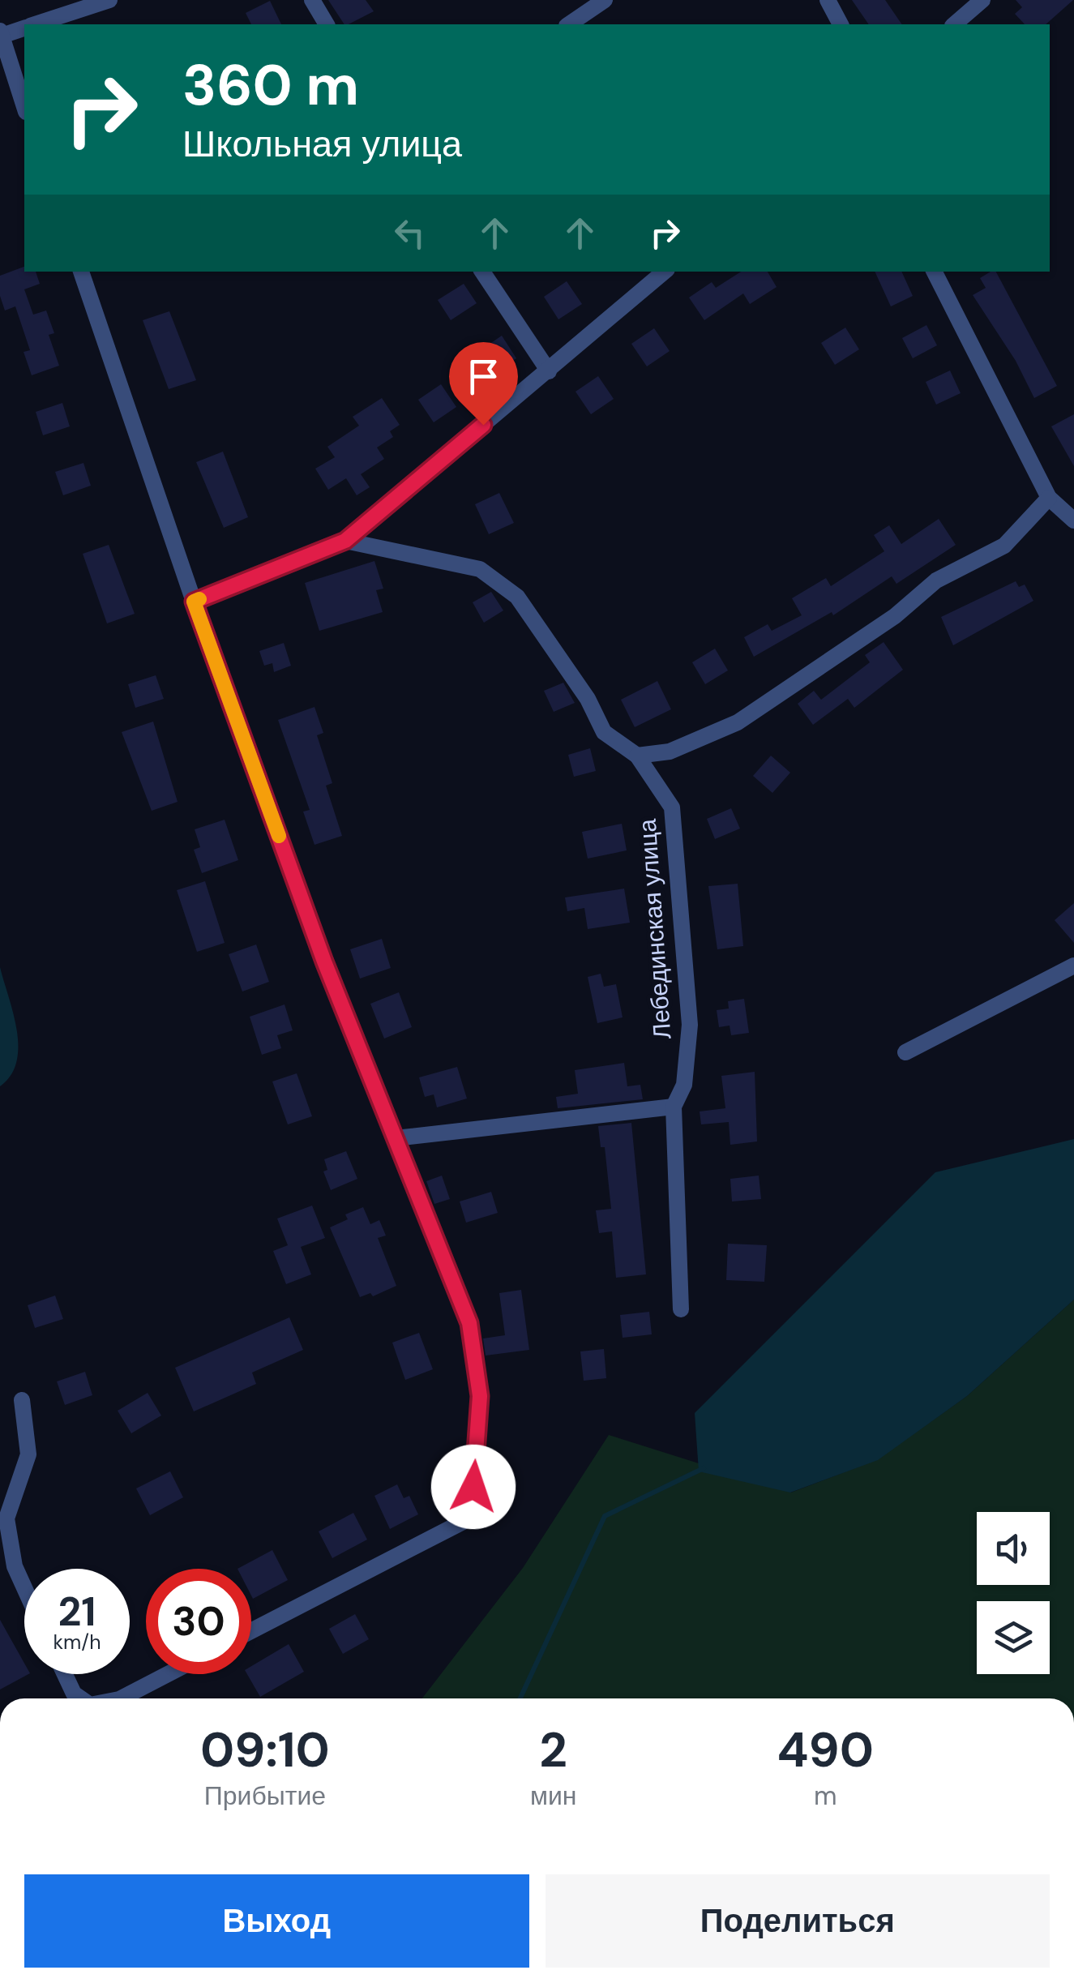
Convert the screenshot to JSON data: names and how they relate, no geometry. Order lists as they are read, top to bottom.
{
  "streets": {
    "street": ["Лебединская улица"]
  },
  "page": {
    "turn": ["360 m", "Школьная улица"],
    "speed": "21 km/h",
    "limit": "30",
    "eta": [
      "09:10",
      "Прибытие",
      "2",
      "мин",
      "490",
      "m"
    ],
    "buttons": ["Выход", "Поделиться"]
  }
}
